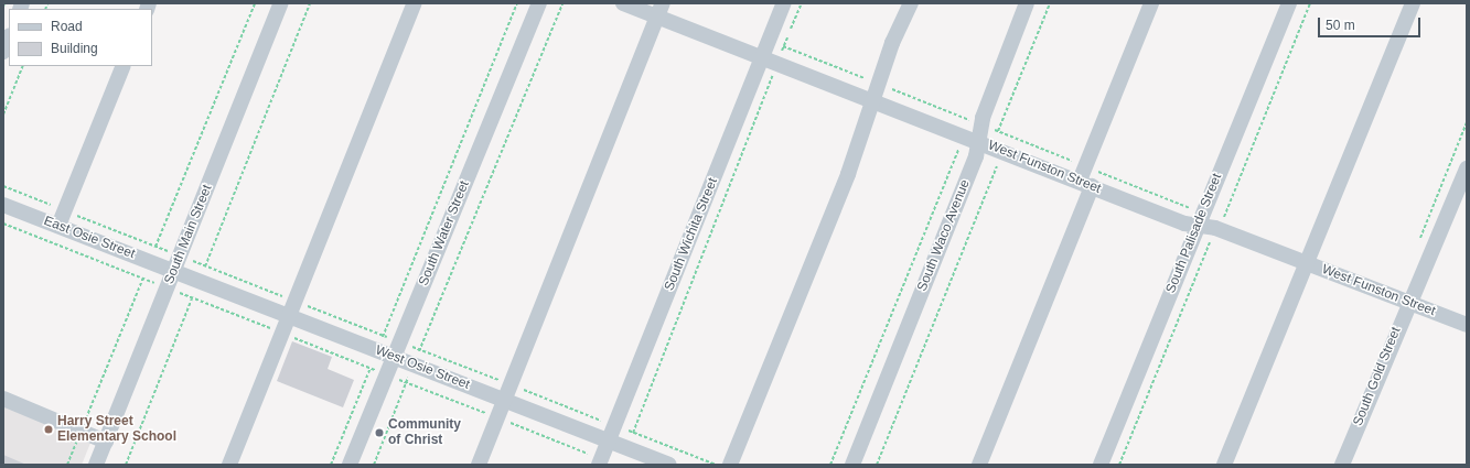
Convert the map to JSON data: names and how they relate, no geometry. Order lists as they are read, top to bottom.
{
  "streets": {
    "street": [
      "West Funston Street",
      "South Water Street",
      "South Palisade Street",
      "South Main Street",
      "South Wichita Street",
      "South Waco Avenue",
      "East Osie Street",
      "West Osie Street",
      "South Gold Street"
    ]
  },
  "crossings": [
    ["West Funston Street", "South Palisade Street"],
    ["West Funston Street", "South Wichita Street"],
    ["West Funston Street", "South Waco Avenue"],
    ["West Funston Street", "South Gold Street"],
    ["South Water Street", "West Osie Street"],
    ["South Main Street", "East Osie Street"],
    ["South Main Street", "West Osie Street"],
    ["South Wichita Street", "West Osie Street"],
    ["East Osie Street", "West Osie Street"]
  ],
  "places": ["Harry Street Elementary School", "Community of Christ"],
  "legend": ["Road", "Building"],
  "scale_bar": "50 m"
}
